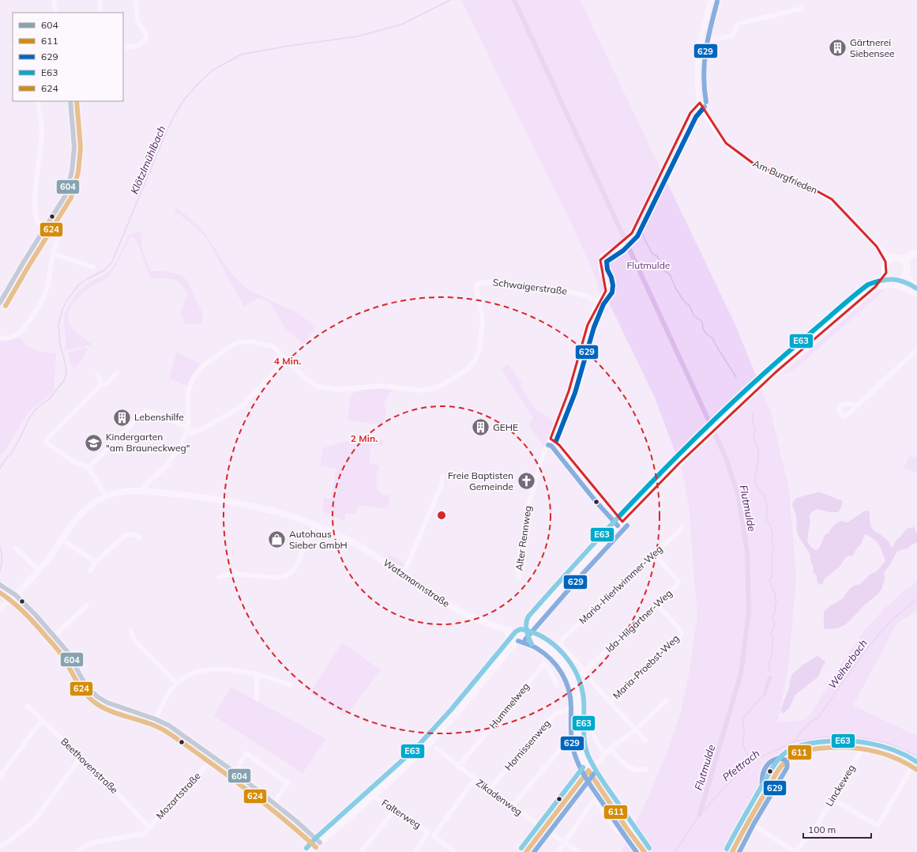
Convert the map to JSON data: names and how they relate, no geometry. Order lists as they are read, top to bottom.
{
  "streets": {
    "street": [
      "Am Burgfrieden",
      "Schwaigerstraße",
      "Alter Rennweg",
      "Watzmannstraße",
      "Maria-Hierlwimmer-Weg",
      "Ida-Hilgärtner-Weg",
      "Maria-Proebst-Weg",
      "Hummelweg",
      "Hornissenweg",
      "Beethovenstraße",
      "Linckeweg",
      "Mozartstraße",
      "Zikadenweg",
      "Falterweg"
    ]
  },
  "crossings": [
    ["Am Burgfrieden", "Alter Rennweg"],
    ["Schwaigerstraße", "Alter Rennweg"],
    ["Schwaigerstraße", "Watzmannstraße"],
    ["Maria-Hierlwimmer-Weg", "Ida-Hilgärtner-Weg"],
    ["Ida-Hilgärtner-Weg", "Maria-Proebst-Weg"],
    ["Hummelweg", "Zikadenweg"],
    ["Hornissenweg", "Zikadenweg"],
    ["Beethovenstraße", "Mozartstraße"]
  ],
  "water": [
    "Klötzlmühlbach",
    "Flutmulde",
    "Weiherbach",
    "Pfettrach"
  ],
  "parks": ["Flutmulde"],
  "places": {
    "building": ["Gärtnerei Siebensee", "Lebenshilfe", "GEHE"],
    "school or university": ["Kindergarten \"am Brauneckweg\""],
    "church": ["Freie Baptisten Gemeinde"],
    "shop": ["Autohaus Sieber GmbH"]
  },
  "lines": [
    "transit line 629",
    "transit line 604",
    "transit line 624",
    "transit line E63",
    "transit line 611"
  ],
  "legend": [
    "604",
    "611",
    "629",
    "E63",
    "624"
  ],
  "scale_bar": "100 m",
  "rings": ["4 Min.", "2 Min."]
}
